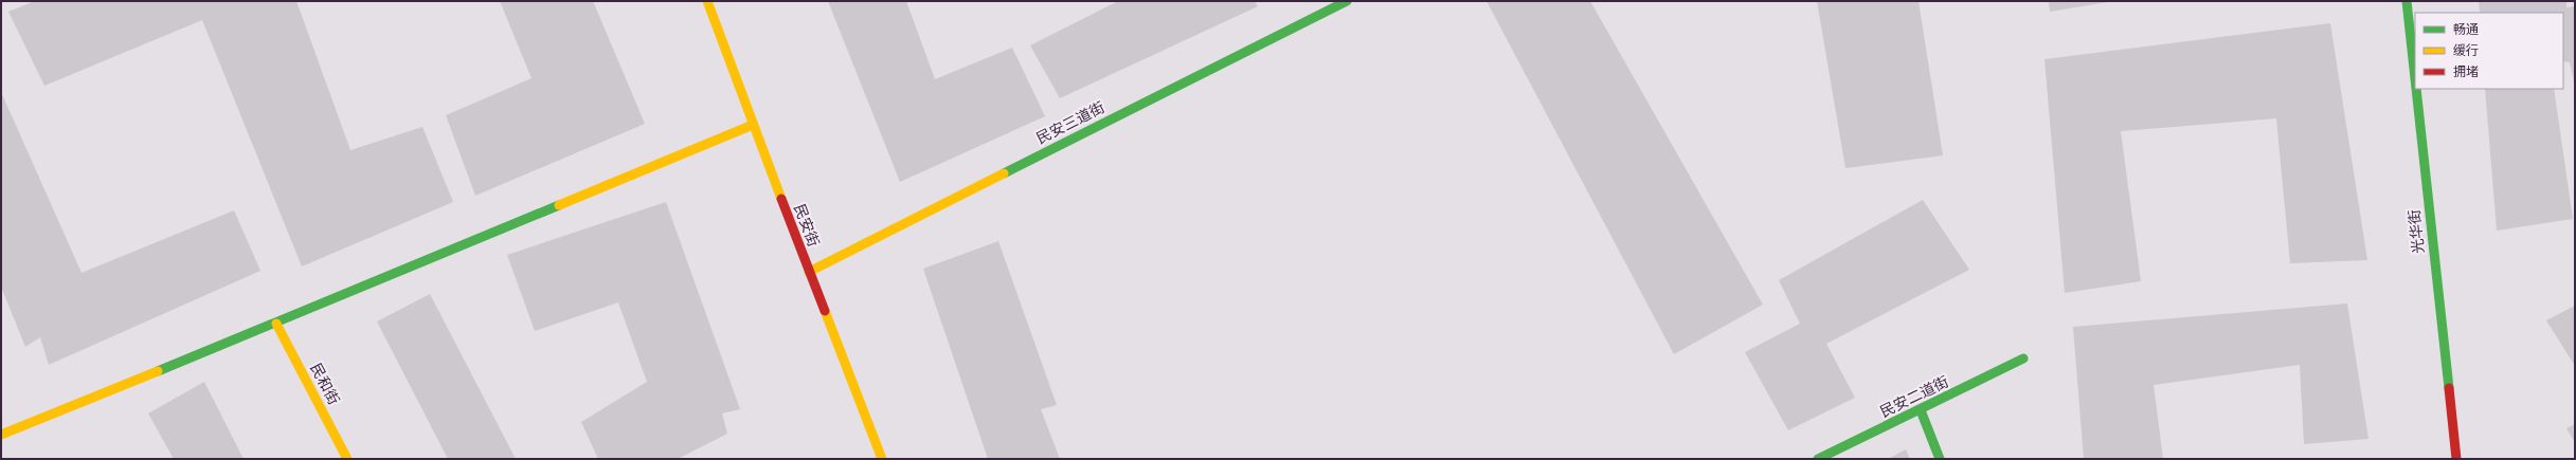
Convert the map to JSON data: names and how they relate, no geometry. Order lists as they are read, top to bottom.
{
  "streets": {
    "street": [
      "民安三道街",
      "民安街",
      "光华街",
      "民和街",
      "民安二道街"
    ]
  },
  "crossings": [
    ["民安三道街", "民安街"]
  ],
  "legend": ["畅通", "缓行", "拥堵"]
}
